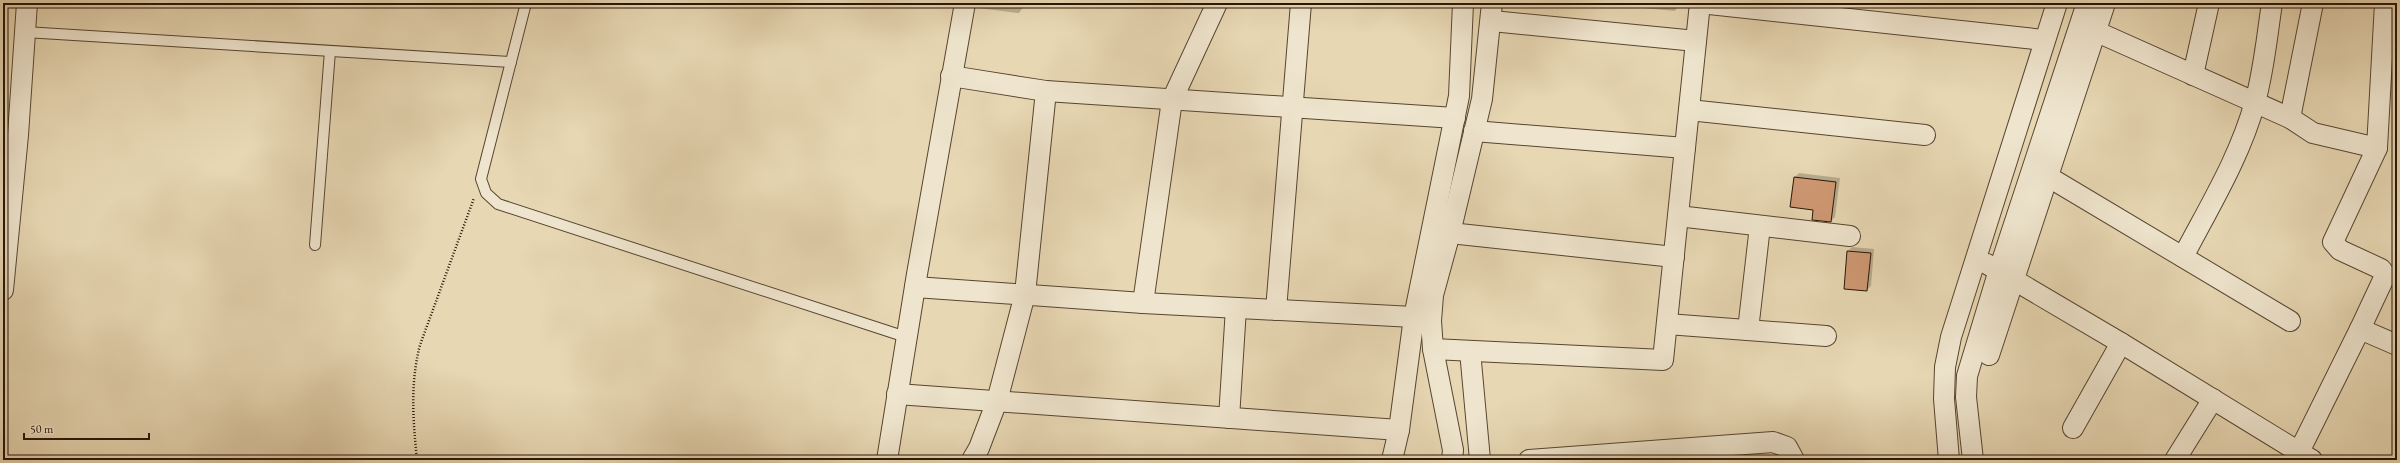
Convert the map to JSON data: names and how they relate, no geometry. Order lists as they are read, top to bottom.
{
  "scale_bar": "50 m"
}
